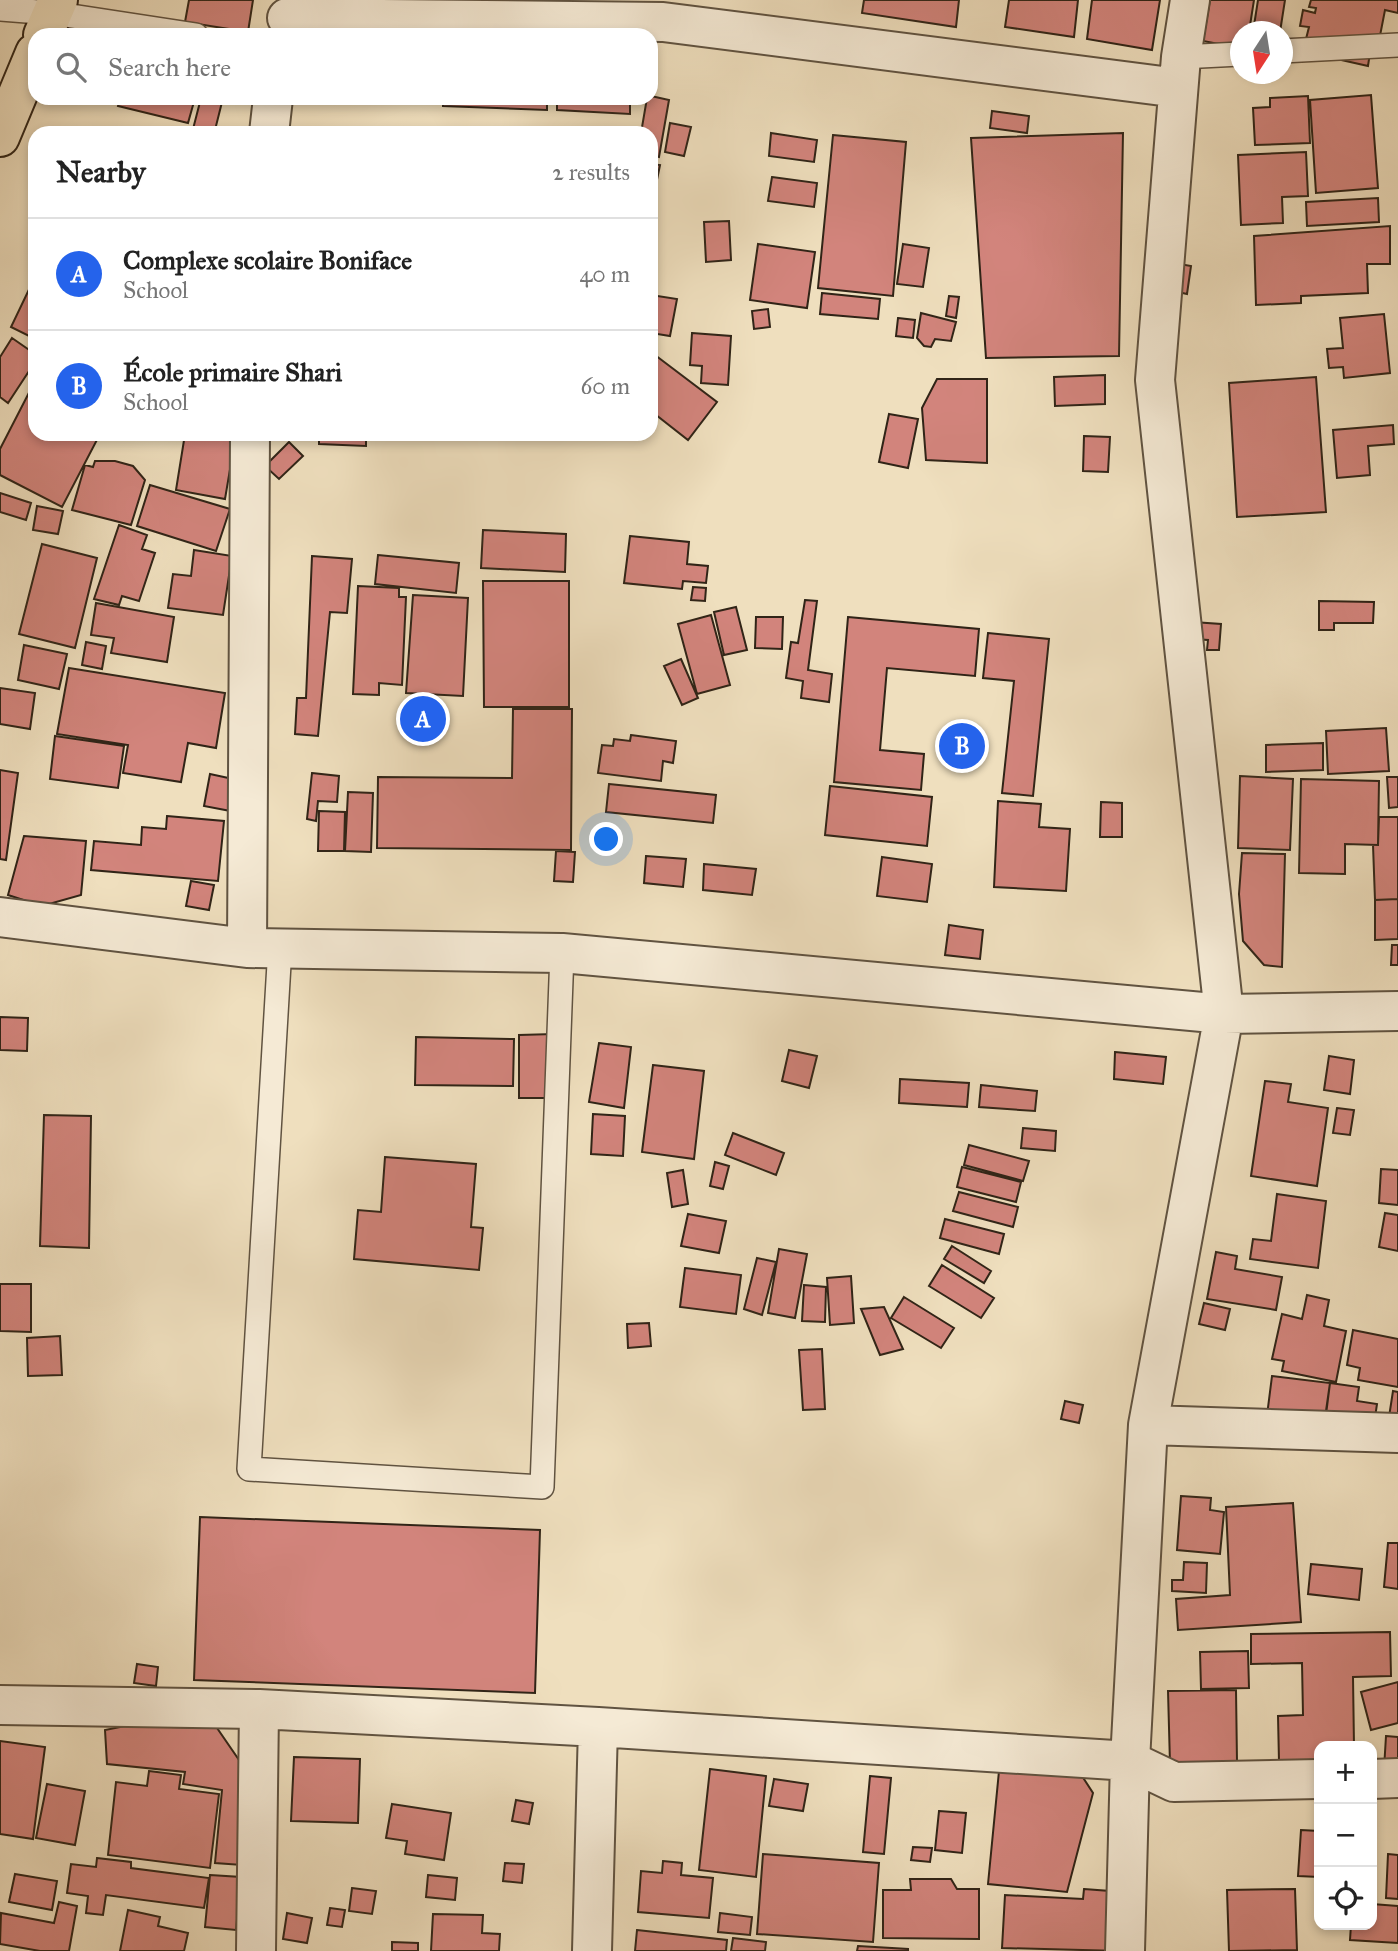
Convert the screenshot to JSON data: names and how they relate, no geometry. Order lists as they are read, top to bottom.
{
  "north": "bottom",
  "page": {
    "search": "Search here",
    "heading": ["Nearby", "2 results"],
    "list": [
      {
        "mark": "A",
        "name": "Complexe scolaire Boniface",
        "note": "School",
        "value": "40 m"
      },
      {
        "mark": "B",
        "name": "École primaire Shari",
        "note": "School",
        "value": "60 m"
      }
    ],
    "pins": ["A", "B"],
    "map_buttons": ["+", "−"]
  }
}
